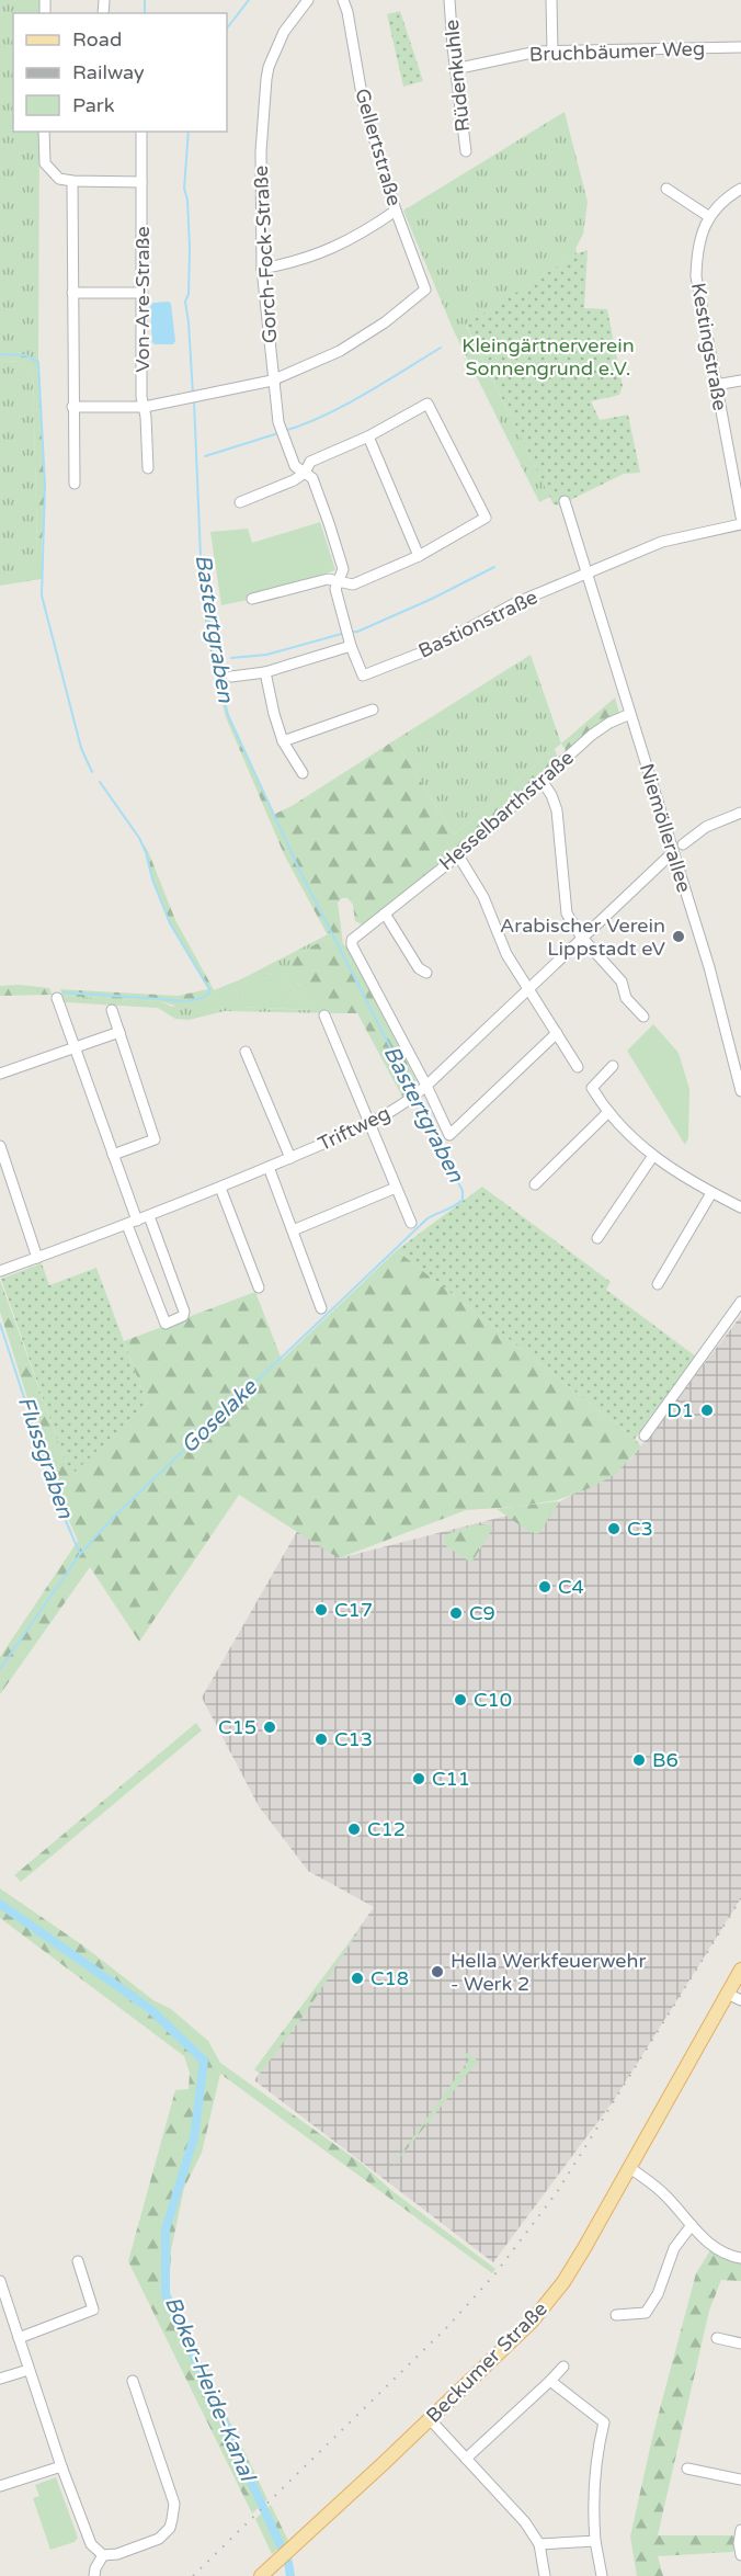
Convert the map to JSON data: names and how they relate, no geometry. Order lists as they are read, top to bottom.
{
  "streets": {
    "main road": ["Beckumer Straße"],
    "street": [
      "Bruchbäumer Weg",
      "Rüdenkuhle",
      "Gellertstraße",
      "Gorch-Fock-Straße",
      "Von-Are-Straße",
      "Kestingstraße",
      "Bastionstraße",
      "Hesselbarthstraße",
      "Niemöllerallee",
      "Triftweg"
    ]
  },
  "crossings": [
    ["Bruchbäumer Weg", "Rüdenkuhle"],
    ["Gellertstraße", "Gorch-Fock-Straße"],
    ["Gorch-Fock-Straße", "Bastionstraße"],
    ["Bastionstraße", "Niemöllerallee"],
    ["Hesselbarthstraße", "Niemöllerallee"],
    ["Hesselbarthstraße", "Triftweg"],
    ["Niemöllerallee", "Triftweg"]
  ],
  "water": [
    "Bastertgraben",
    "Goselake",
    "Flussgraben",
    "Boker-Heide-Kanal"
  ],
  "parks": ["Kleingärtnerverein Sonnengrund e.V."],
  "places": [
    "Arabischer Verein Lippstadt eV",
    "D1",
    "C3",
    "C4",
    "C17",
    "C9",
    "C10",
    "C15",
    "C13",
    "B6",
    "C11",
    "C12",
    "Hella Werkfeuerwehr - Werk 2",
    "C18"
  ],
  "legend": ["Road", "Railway", "Park"]
}
